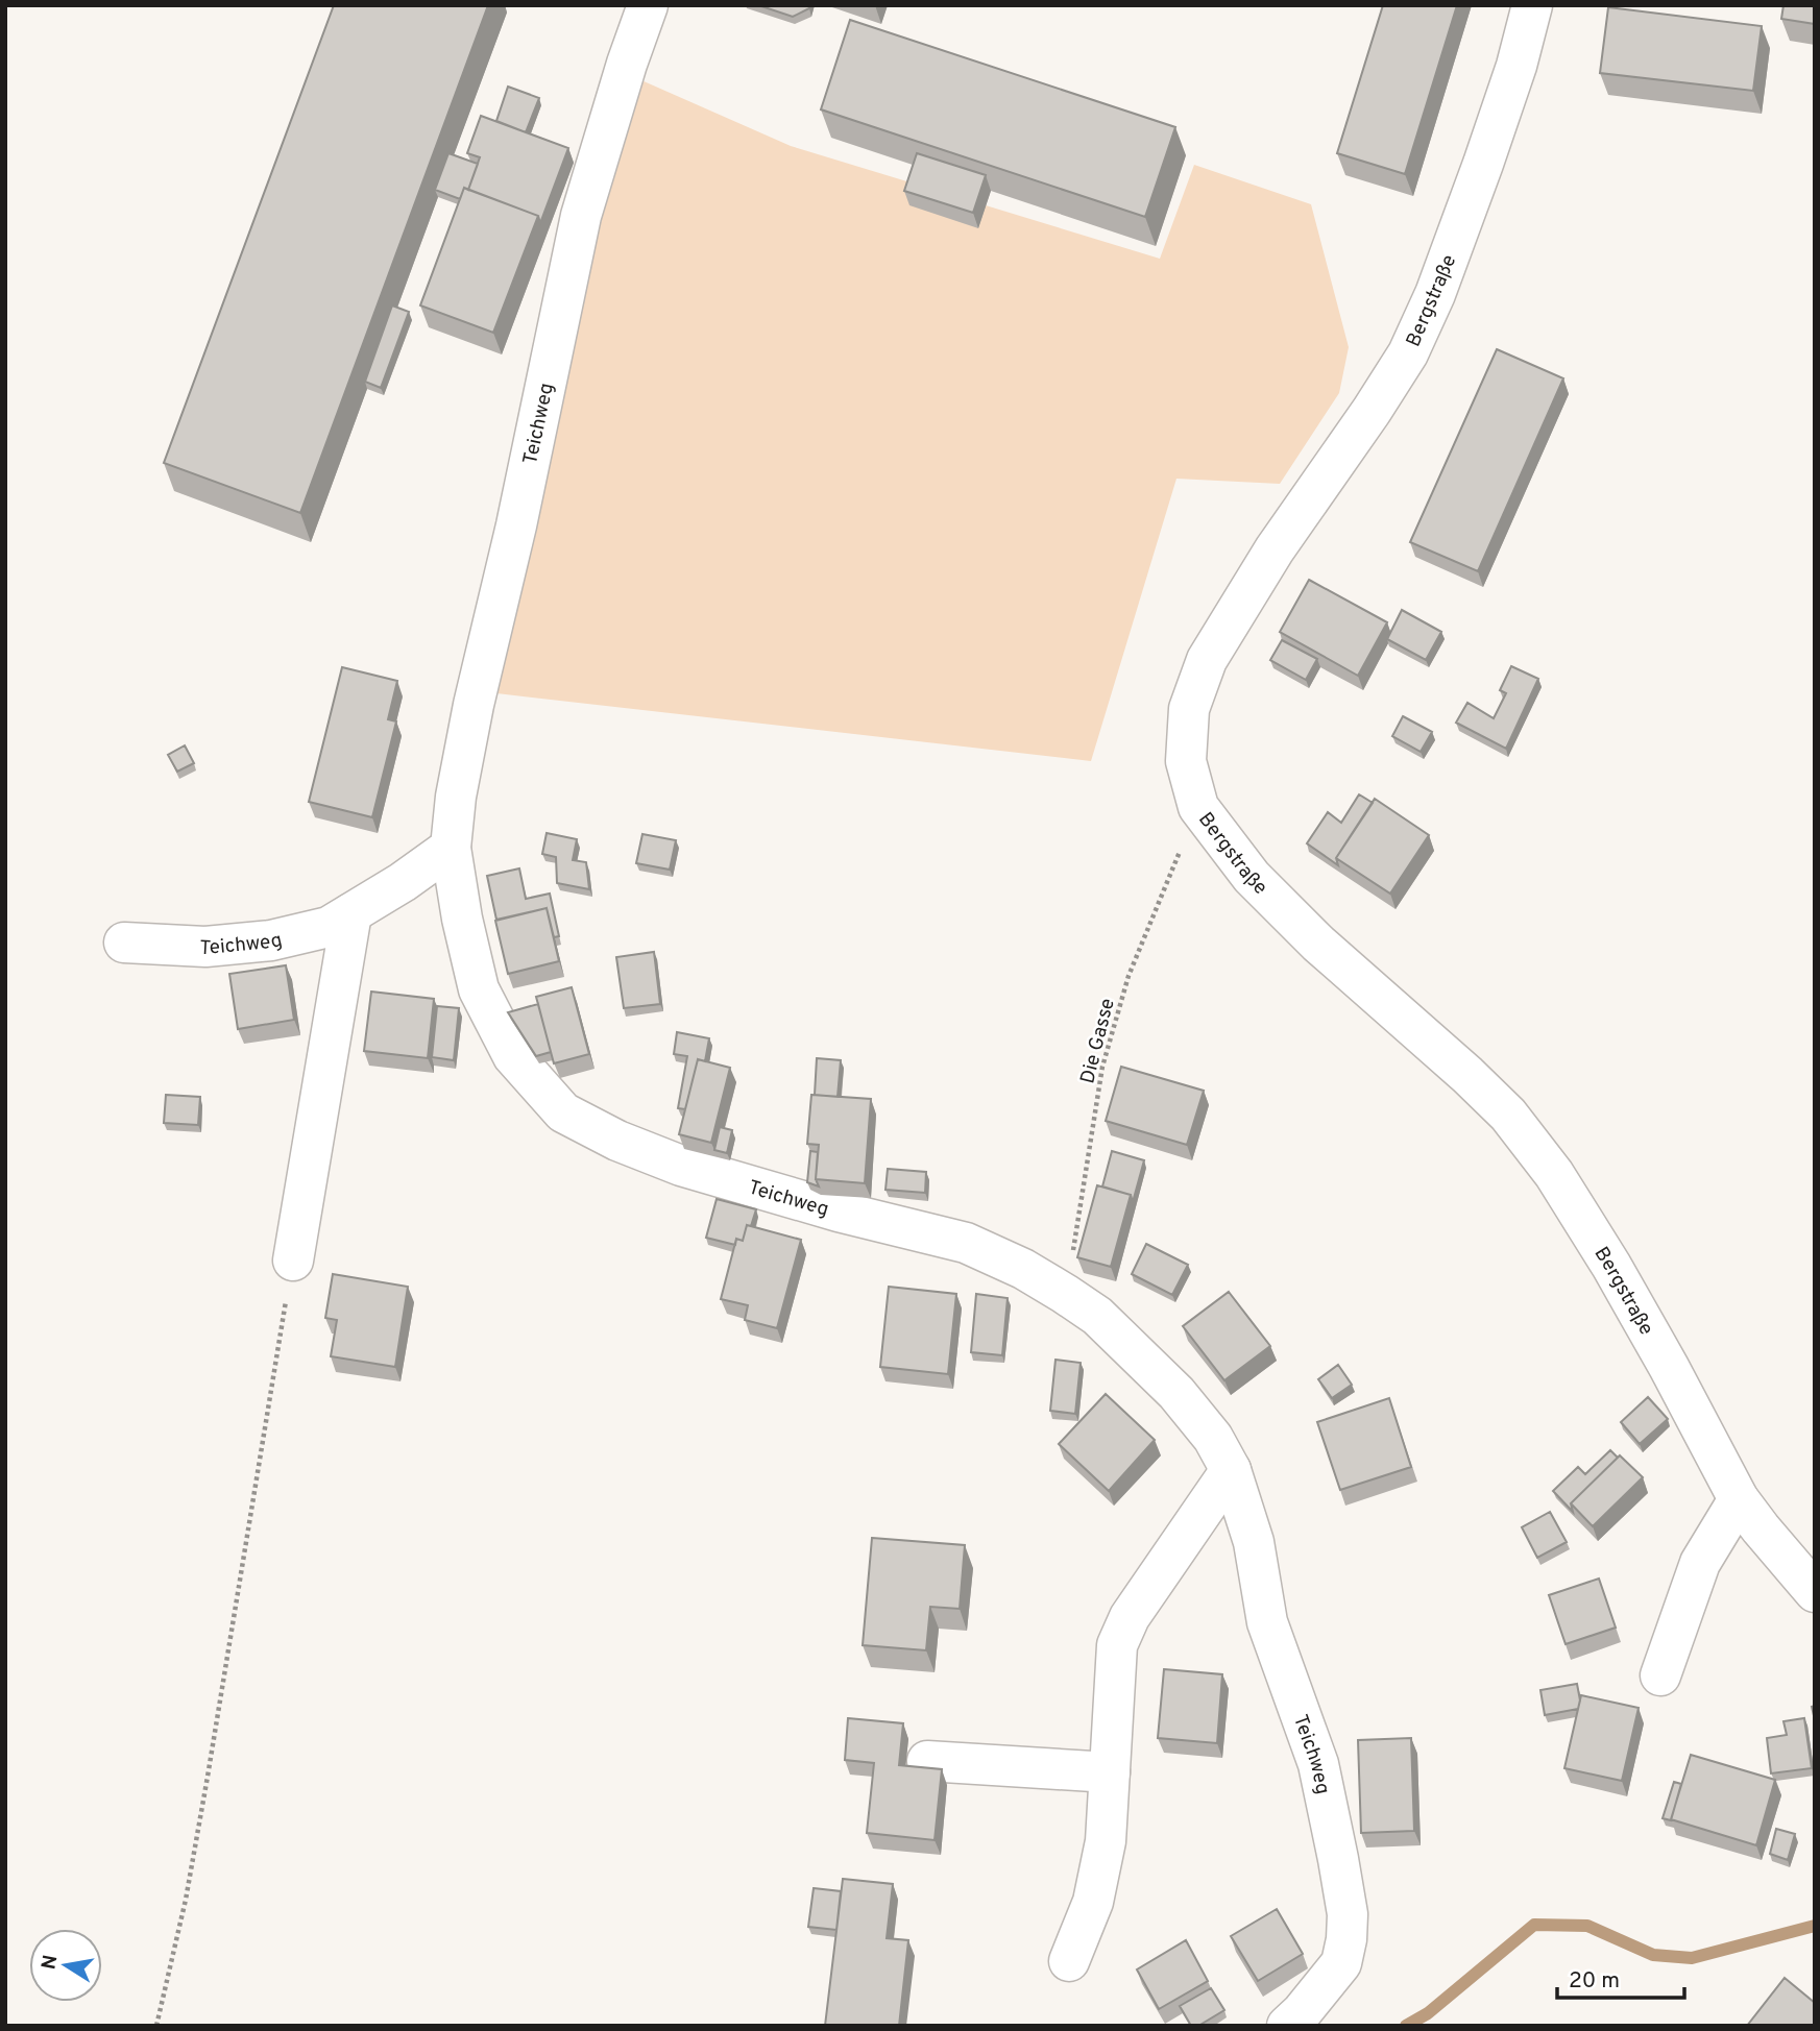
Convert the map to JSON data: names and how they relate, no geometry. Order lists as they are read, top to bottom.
{
  "streets": {
    "street": ["Bergstraße", "Teichweg"],
    "path": ["Die Gasse"]
  },
  "crossings": [
    ["Bergstraße", "Die Gasse"],
    ["Teichweg", "Die Gasse"]
  ],
  "scale_bar": "20 m",
  "north": "left"
}
